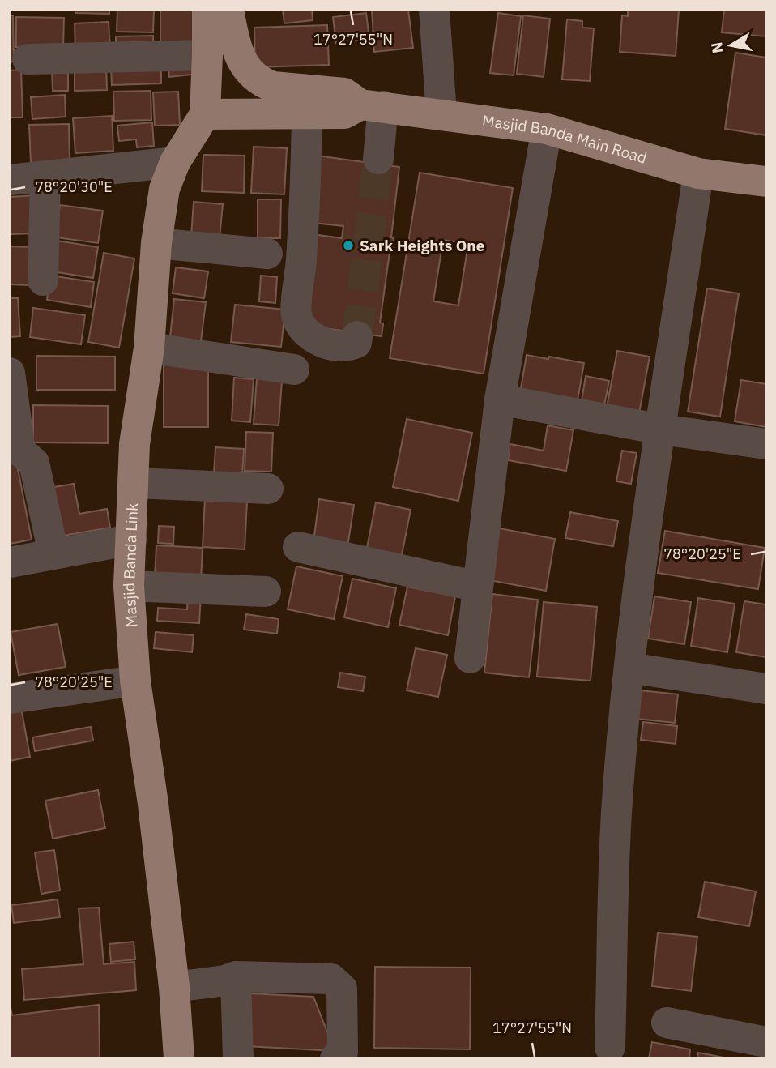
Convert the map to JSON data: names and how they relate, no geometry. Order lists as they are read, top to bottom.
{
  "streets": {
    "main road": ["Masjid Banda Main Road", "Masjid Banda Link"]
  },
  "crossings": [
    ["Masjid Banda Main Road", "Masjid Banda Link"]
  ],
  "places": ["Sark Heights One"],
  "north": "left",
  "coordinates": ["17°27'55\"N", "78°20'30\"E", "78°20'25\"E"]
}
